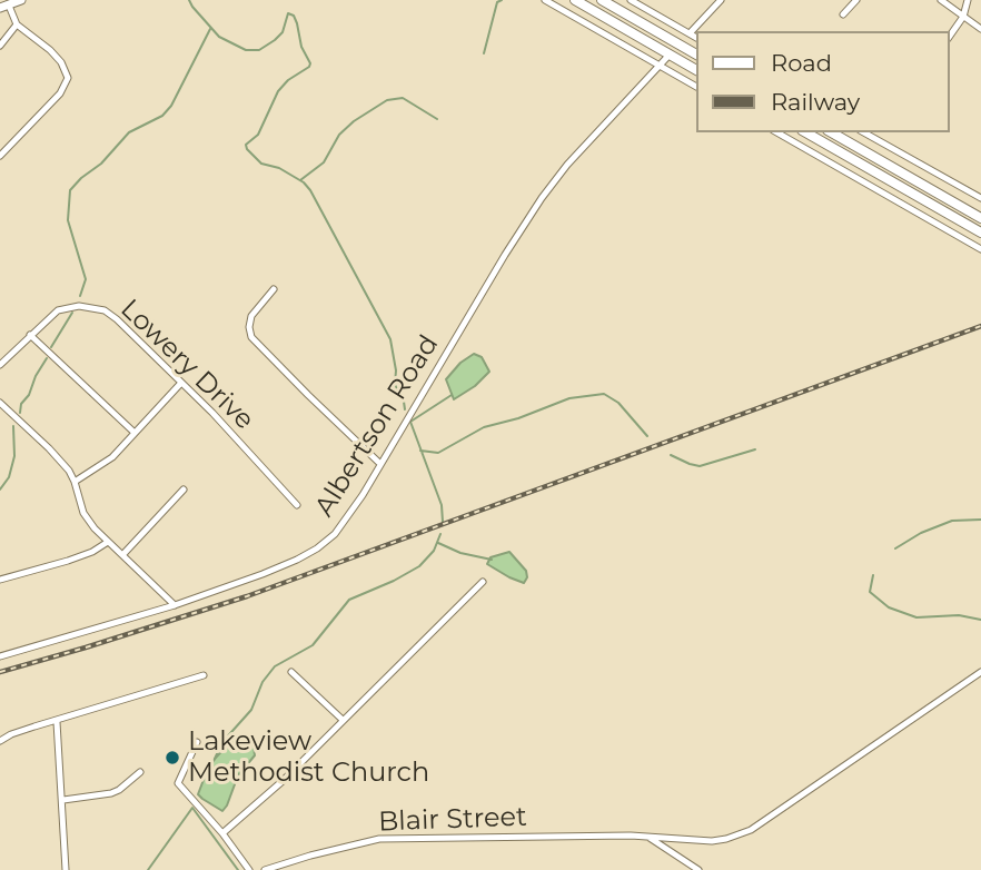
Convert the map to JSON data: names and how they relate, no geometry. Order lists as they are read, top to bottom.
{
  "streets": {
    "street": ["Lowery Drive", "Albertson Road", "Blair Street"]
  },
  "places": ["Lakeview Methodist Church"],
  "legend": ["Road", "Railway"]
}
